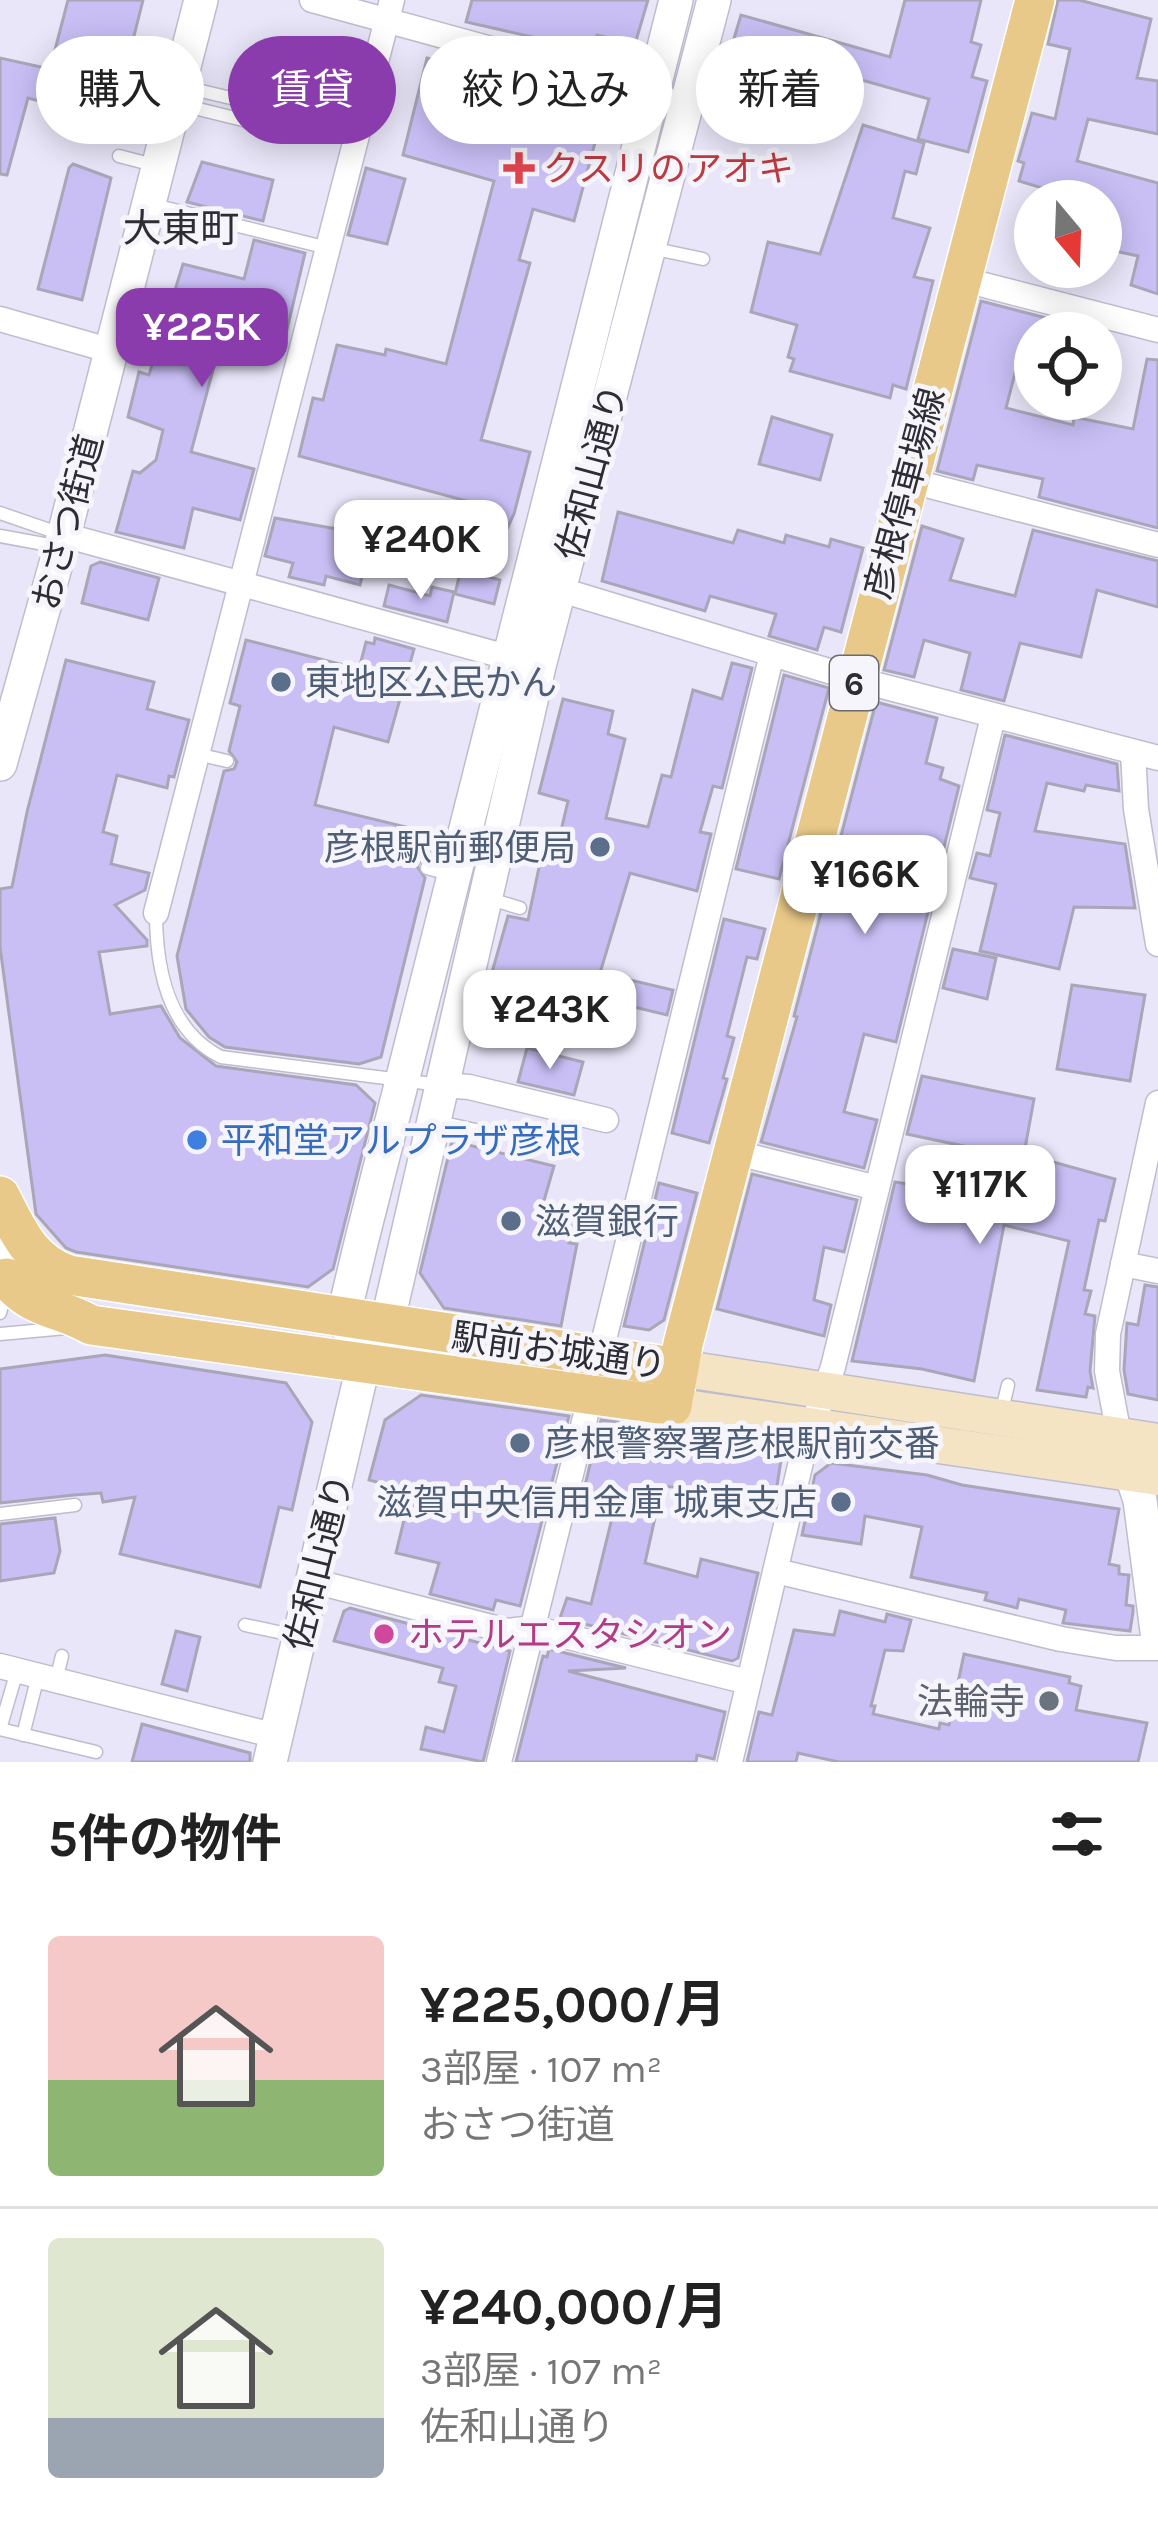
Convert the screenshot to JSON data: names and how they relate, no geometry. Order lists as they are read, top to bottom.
{
  "streets": {
    "main road": ["彦根停車場線", "6", "駅前お城通り"],
    "street": ["佐和山通り", "おさつ街道"]
  },
  "crossings": [
    ["佐和山通り", "駅前お城通り"],
    ["彦根停車場線", "駅前お城通り"]
  ],
  "districts": ["大東町"],
  "places": {
    "health": ["クスリのアオキ"],
    "other": [
      "東地区公民かん",
      "彦根駅前郵便局",
      "平和堂アルプラザ彦根",
      "滋賀銀行",
      "彦根警察署彦根駅前交番",
      "滋賀中央信用金庫 城東支店",
      "ホテルエスタシオン",
      "法輪寺"
    ]
  },
  "north": "bottom",
  "page": {
    "chip": [
      "購入",
      "賃貸",
      "絞り込み",
      "新着"
    ],
    "price": [
      "¥225K",
      "¥240K",
      "¥166K",
      "¥243K",
      "¥117K"
    ],
    "heading": "5件の物件",
    "list": [
      {
        "name": "¥225,000/月",
        "note": "3部屋 · 107 m² · おさつ街道"
      },
      {
        "name": "¥240,000/月",
        "note": "3部屋 · 107 m² · 佐和山通り"
      }
    ]
  }
}
